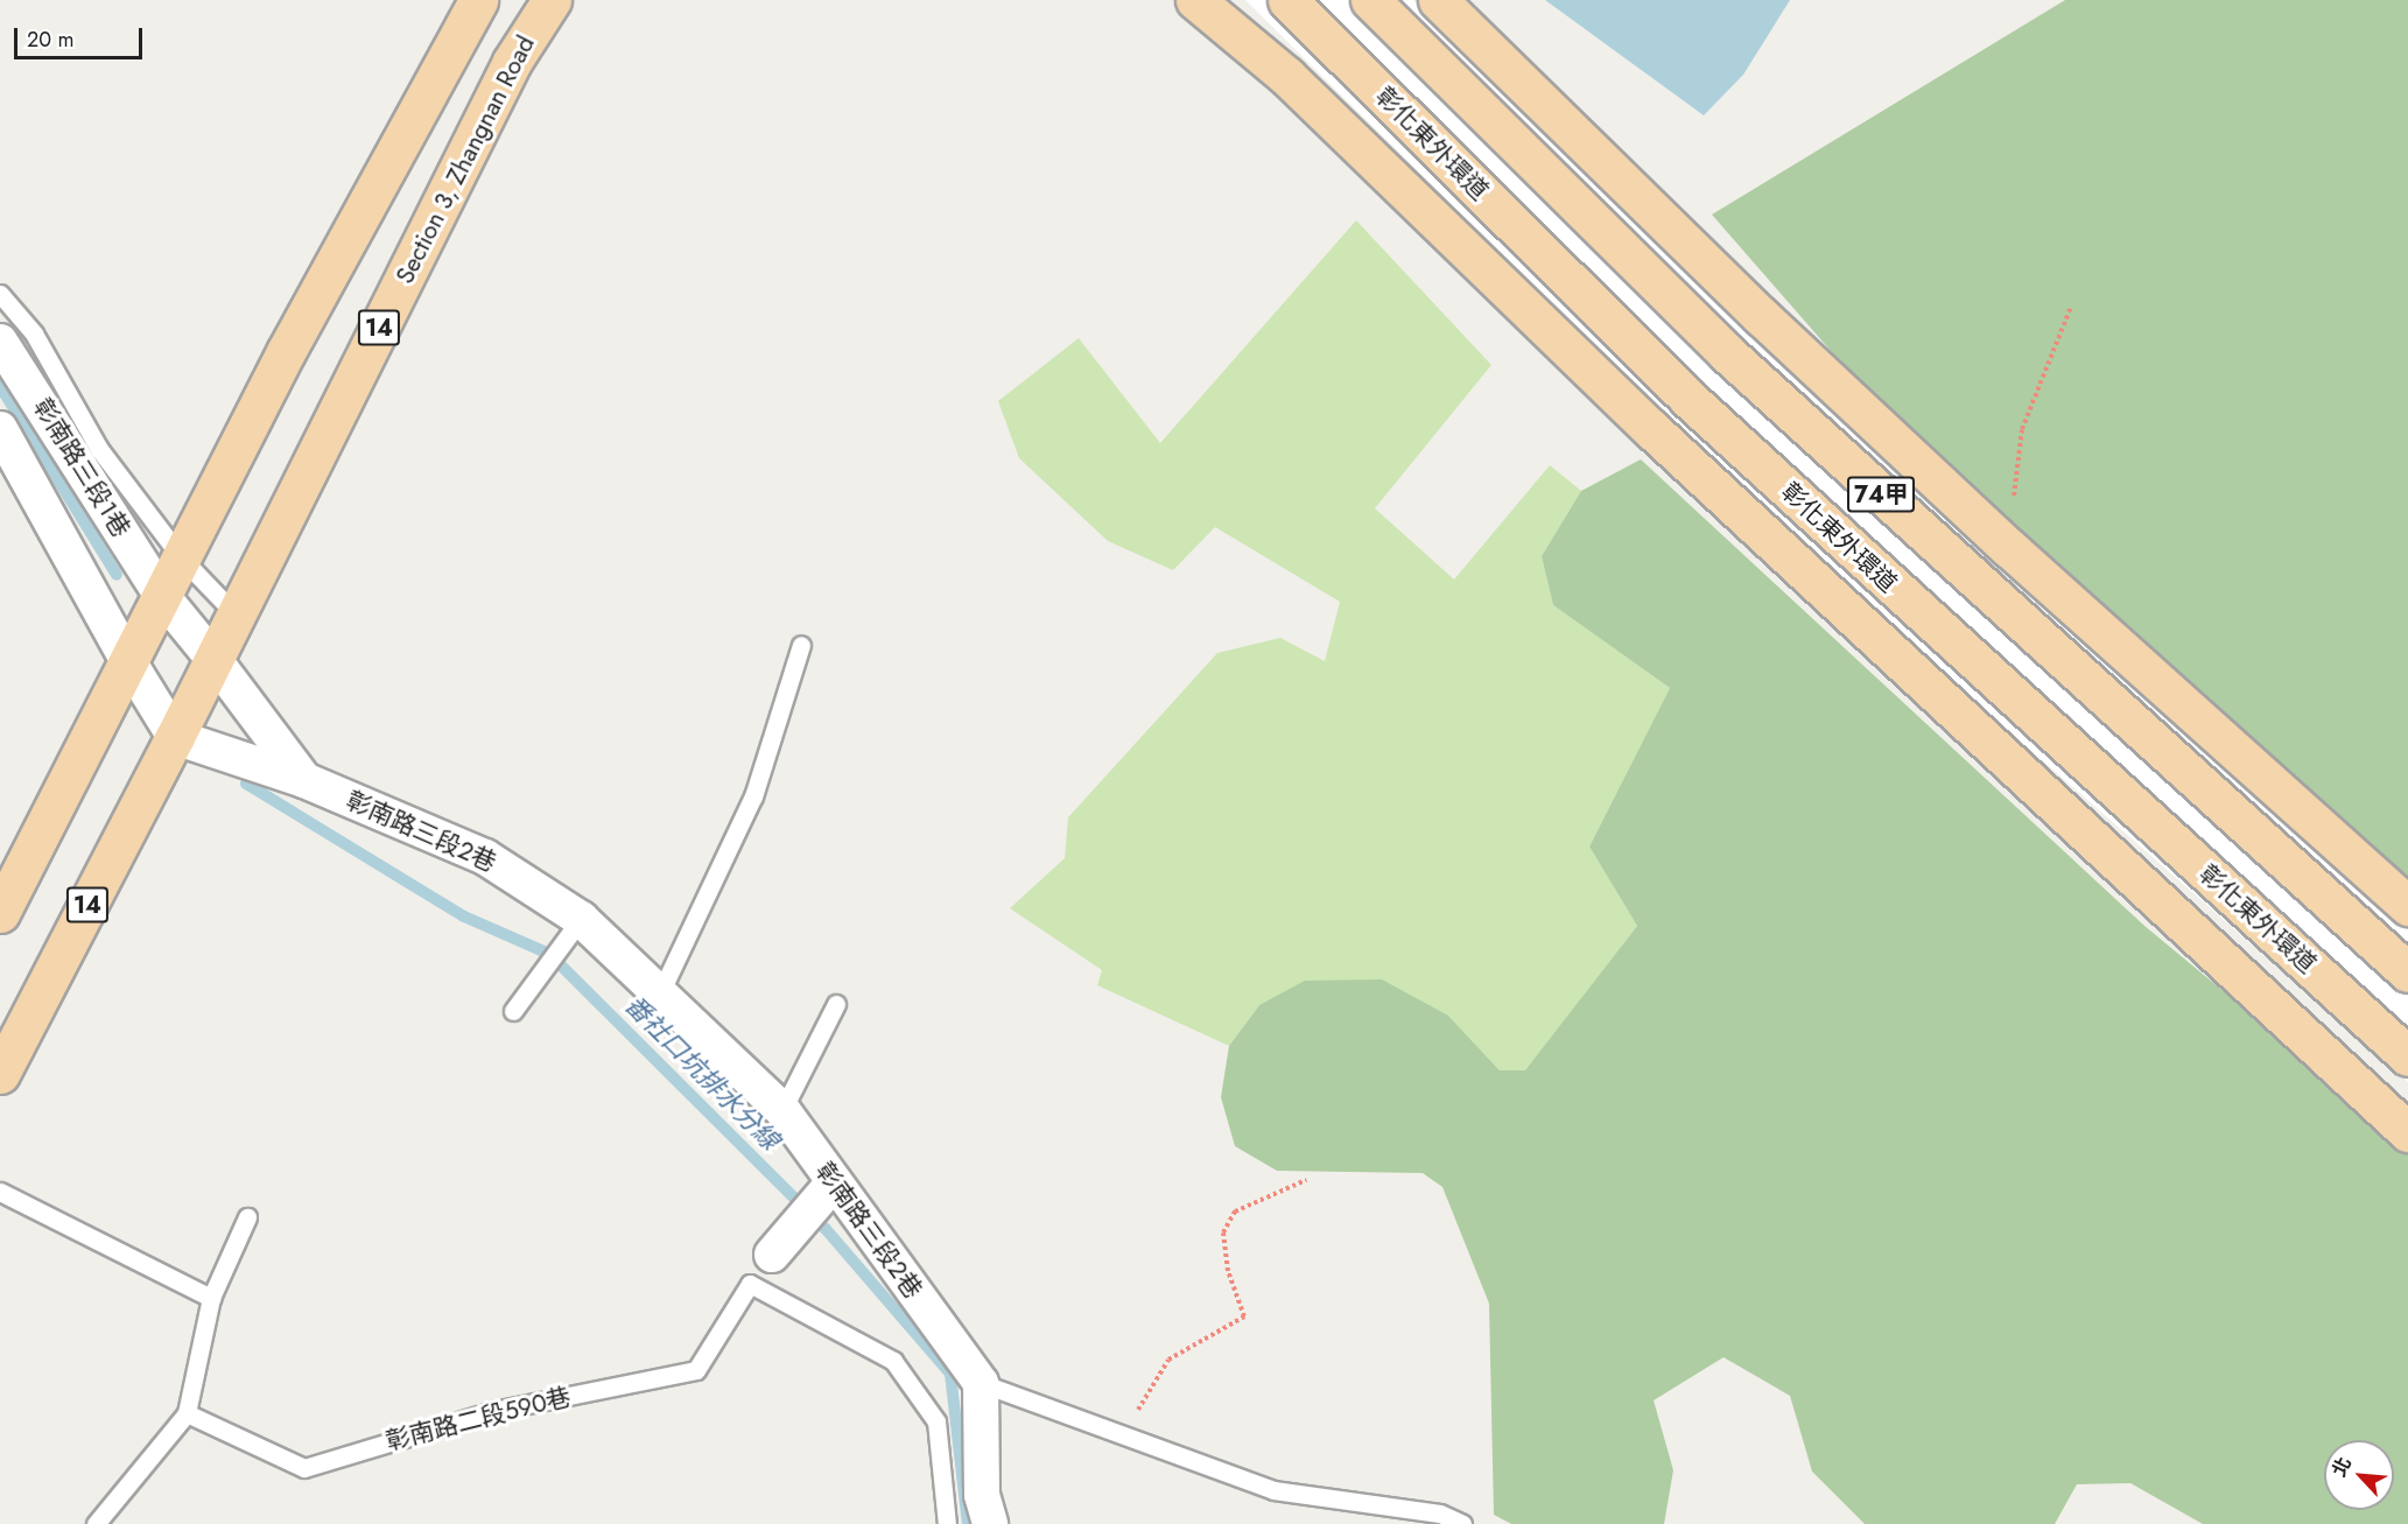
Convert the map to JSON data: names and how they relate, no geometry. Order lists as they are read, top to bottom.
{
  "streets": {
    "main road": [
      "彰化東外環道",
      "Section 3, Zhangnan Road",
      "14",
      "74甲"
    ],
    "street": ["彰南路三段1巷", "彰南路三段2巷"],
    "lane": ["彰南路二段590巷"]
  },
  "crossings": [
    ["Section 3, Zhangnan Road", "14"],
    ["14", "彰南路三段2巷"]
  ],
  "water": ["番社口坑排水分線"],
  "scale_bar": "20 m",
  "north": "top left"
}
